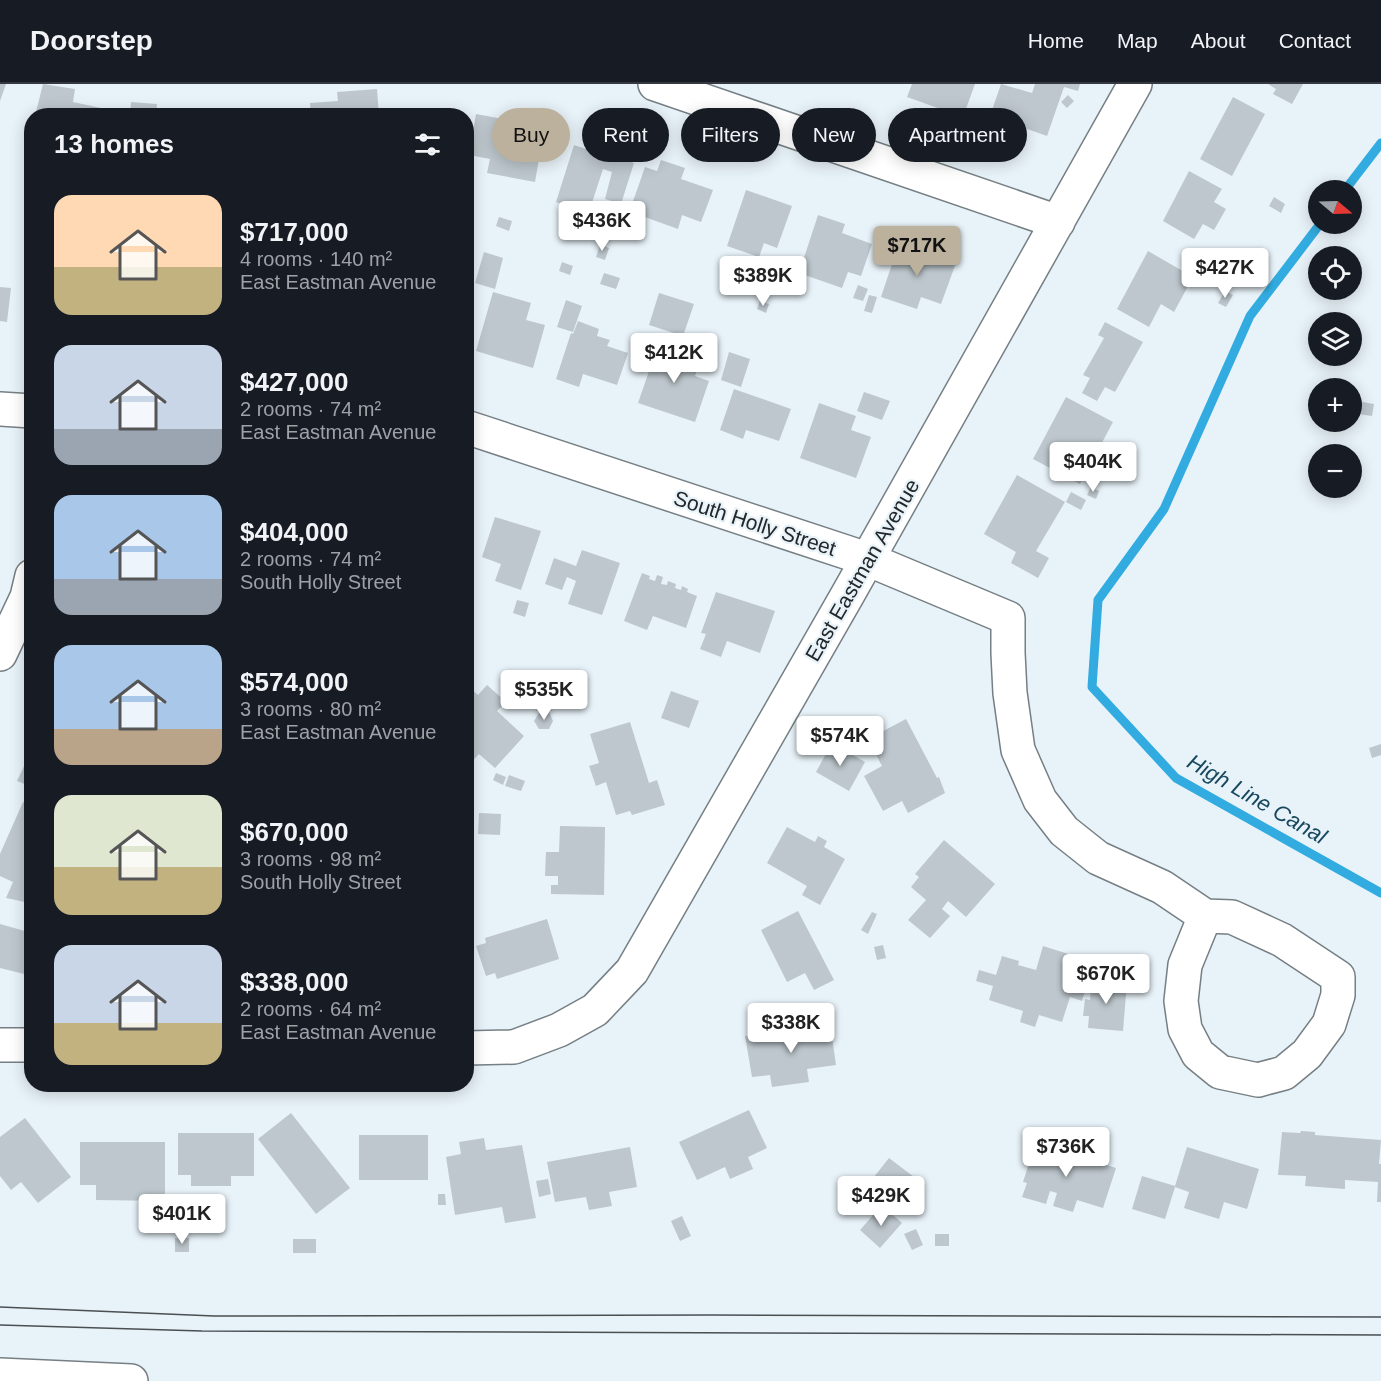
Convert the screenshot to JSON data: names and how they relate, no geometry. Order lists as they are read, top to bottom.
{
  "streets": {
    "main road": ["South Holly Street", "East Eastman Avenue"]
  },
  "crossings": [
    ["South Holly Street", "East Eastman Avenue"]
  ],
  "water": ["High Line Canal"],
  "north": "right",
  "page": {
    "header": "Doorstep",
    "nav": [
      "Home",
      "Map",
      "About",
      "Contact"
    ],
    "chip": [
      "Buy",
      "Rent",
      "Filters",
      "New",
      "Apartment"
    ],
    "heading": "13 homes",
    "map_buttons": ["+", "−"],
    "list": [
      {
        "name": "$717,000",
        "note": "4 rooms · 140 m² · East Eastman Avenue"
      },
      {
        "name": "$427,000",
        "note": "2 rooms · 74 m² · East Eastman Avenue"
      },
      {
        "name": "$404,000",
        "note": "2 rooms · 74 m² · South Holly Street"
      },
      {
        "name": "$574,000",
        "note": "3 rooms · 80 m² · East Eastman Avenue"
      },
      {
        "name": "$670,000",
        "note": "3 rooms · 98 m² · South Holly Street"
      },
      {
        "name": "$338,000",
        "note": "2 rooms · 64 m² · East Eastman Avenue"
      }
    ],
    "price": [
      "$436K",
      "$717K",
      "$427K",
      "$389K",
      "$412K",
      "$404K",
      "$535K",
      "$574K",
      "$670K",
      "$338K",
      "$736K",
      "$429K",
      "$401K"
    ]
  }
}
